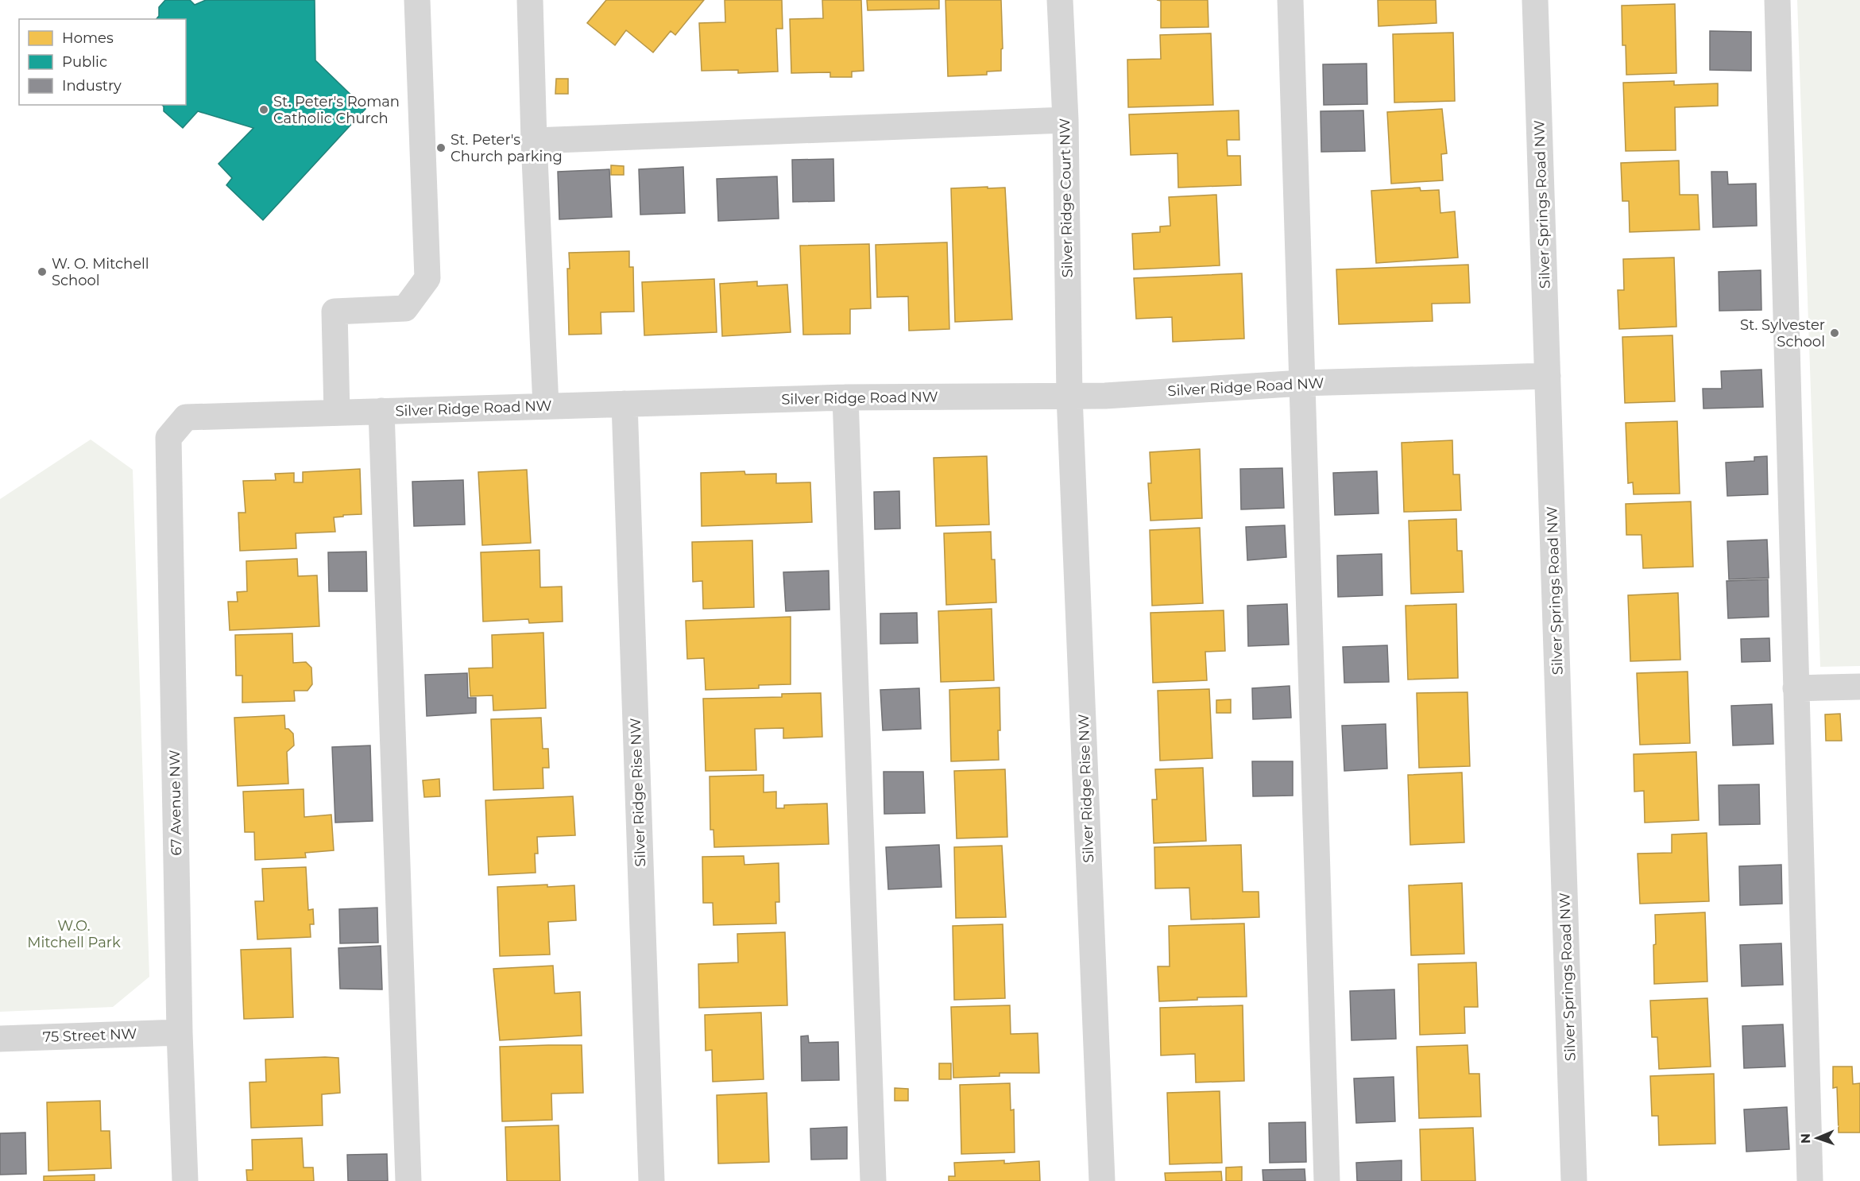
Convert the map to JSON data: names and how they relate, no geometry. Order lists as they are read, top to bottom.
{
  "streets": {
    "street": [
      "Silver Ridge Court NW",
      "Silver Springs Road NW",
      "Silver Ridge Road NW",
      "Silver Ridge Rise NW",
      "67 Avenue NW",
      "75 Street NW"
    ]
  },
  "crossings": [
    ["Silver Ridge Court NW", "Silver Ridge Road NW"],
    ["Silver Ridge Court NW", "Silver Ridge Rise NW"],
    ["Silver Springs Road NW", "Silver Ridge Road NW"],
    ["Silver Ridge Road NW", "Silver Ridge Rise NW"],
    ["Silver Ridge Road NW", "67 Avenue NW"],
    ["67 Avenue NW", "75 Street NW"]
  ],
  "parks": ["W.O. Mitchell Park"],
  "places": [
    "St. Peter's Roman Catholic Church",
    "St. Peter's Church parking",
    "W. O. Mitchell School",
    "St. Sylvester School"
  ],
  "legend": ["Homes", "Public", "Industry"],
  "north": "left"
}
